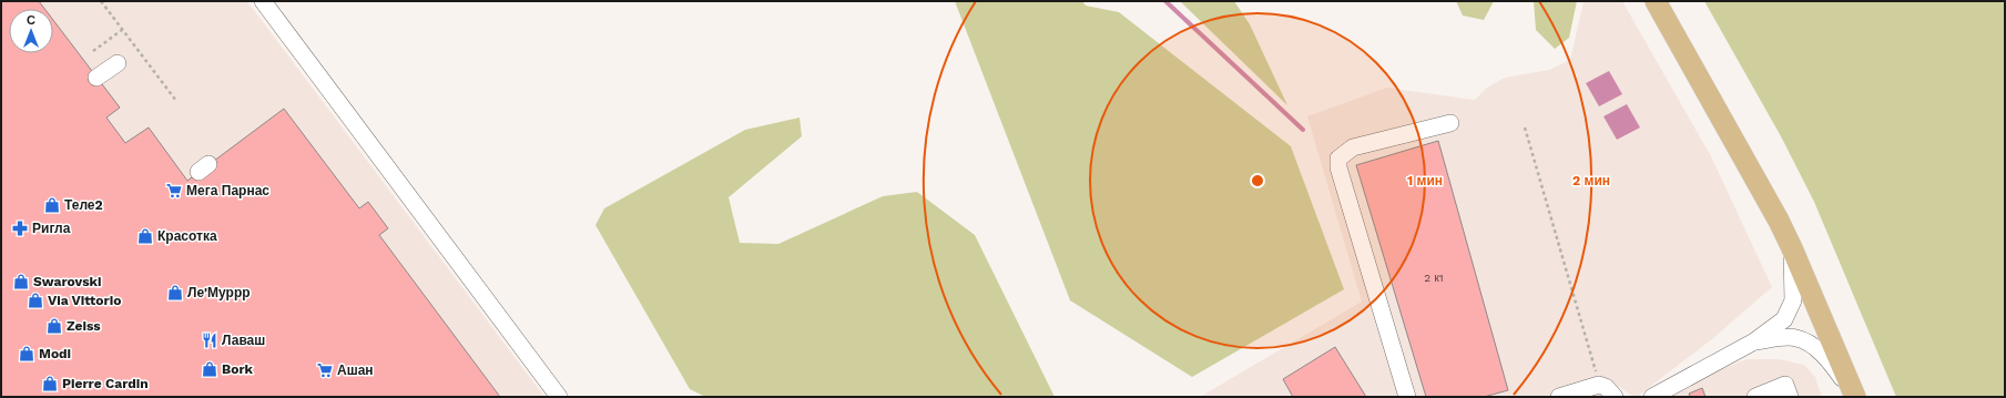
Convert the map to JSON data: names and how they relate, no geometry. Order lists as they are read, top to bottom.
{
  "places": {
    "supermarket": ["Мега Парнас", "Ашан"],
    "shop": [
      "Теле2",
      "Красотка",
      "Swarovski",
      "Ле'Муррр",
      "Via Vittorio",
      "Zeiss",
      "Modi",
      "Bork",
      "Pierre Cardin"
    ],
    "pharmacy": ["Ригла"],
    "restaurant": ["Лаваш"]
  },
  "house_numbers": ["2 к1"],
  "north": "top",
  "rings": ["1 мин", "2 мин"]
}
